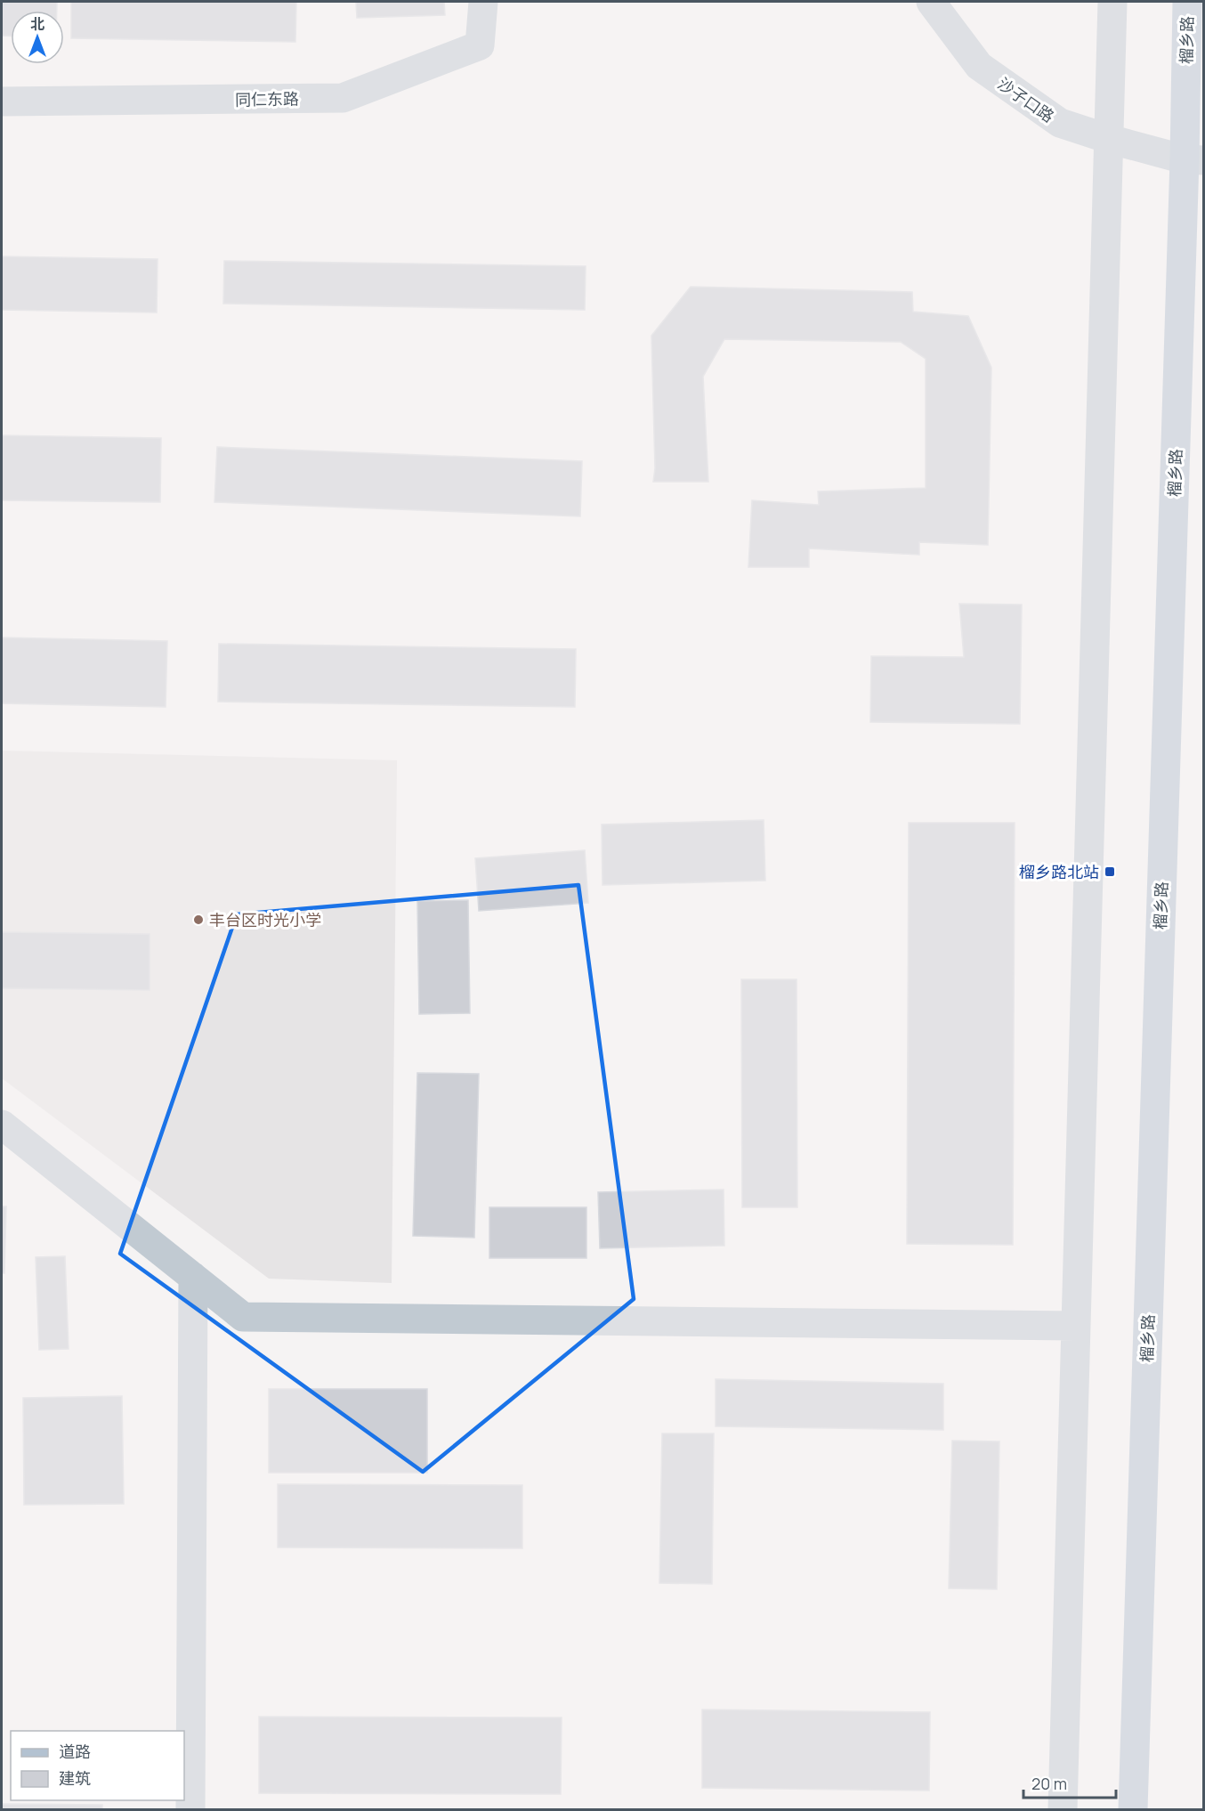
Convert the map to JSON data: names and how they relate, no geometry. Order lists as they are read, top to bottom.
{
  "streets": {
    "main road": ["榴乡路"],
    "street": ["同仁东路", "沙子口路"]
  },
  "crossings": [
    ["榴乡路", "沙子口路"]
  ],
  "places": {
    "transit": ["榴乡路北站"],
    "other": ["丰台区时光小学"]
  },
  "legend": ["道路", "建筑"],
  "scale_bar": "20 m",
  "north": "top"
}
